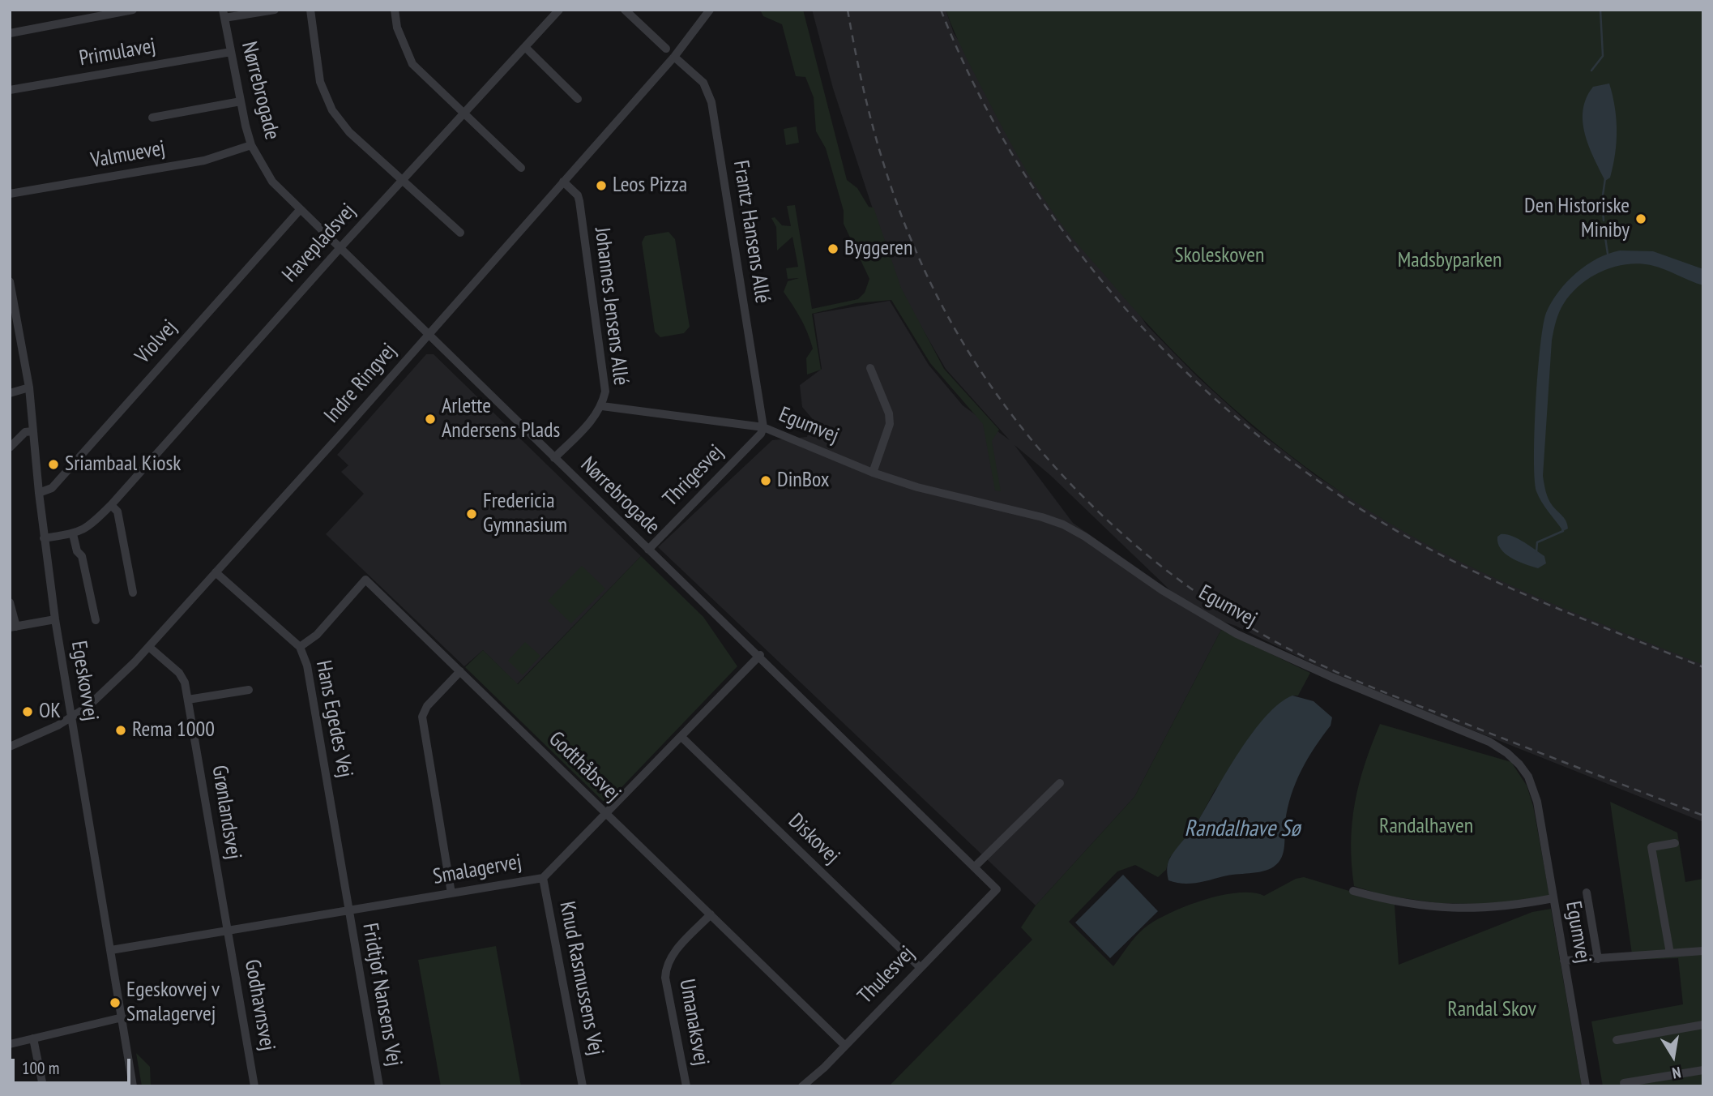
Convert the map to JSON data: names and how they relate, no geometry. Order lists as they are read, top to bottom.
{
  "streets": {
    "street": [
      "Primulavej",
      "Nørrebrogade",
      "Valmuevej",
      "Frantz Hansens Allé",
      "Havepladsvej",
      "Johannes Jensens Allé",
      "Violvej",
      "Indre Ringvej",
      "Egumvej",
      "Thrigesvej",
      "Egeskovvej",
      "Hans Egedes Vej",
      "Godthåbsvej",
      "Grønlandsvej",
      "Diskovej",
      "Smalagervej",
      "Thulesvej",
      "Knud Rasmussens Vej",
      "Fridtjof Nansens Vej",
      "Godhavnsvej",
      "Umanaksvej"
    ]
  },
  "crossings": [
    ["Primulavej", "Nørrebrogade"],
    ["Nørrebrogade", "Valmuevej"],
    ["Nørrebrogade", "Havepladsvej"],
    ["Nørrebrogade", "Johannes Jensens Allé"],
    ["Nørrebrogade", "Violvej"],
    ["Nørrebrogade", "Indre Ringvej"],
    ["Nørrebrogade", "Thrigesvej"],
    ["Nørrebrogade", "Smalagervej"],
    ["Nørrebrogade", "Thulesvej"],
    ["Frantz Hansens Allé", "Indre Ringvej"],
    ["Frantz Hansens Allé", "Egumvej"],
    ["Frantz Hansens Allé", "Thrigesvej"],
    ["Havepladsvej", "Egeskovvej"],
    ["Johannes Jensens Allé", "Indre Ringvej"],
    ["Johannes Jensens Allé", "Egumvej"],
    ["Violvej", "Egeskovvej"],
    ["Indre Ringvej", "Egeskovvej"],
    ["Indre Ringvej", "Hans Egedes Vej"],
    ["Indre Ringvej", "Grønlandsvej"],
    ["Egumvej", "Thrigesvej"],
    ["Egeskovvej", "Smalagervej"],
    ["Hans Egedes Vej", "Godthåbsvej"],
    ["Hans Egedes Vej", "Smalagervej"],
    ["Hans Egedes Vej", "Fridtjof Nansens Vej"],
    ["Godthåbsvej", "Smalagervej"],
    ["Godthåbsvej", "Thulesvej"],
    ["Godthåbsvej", "Umanaksvej"],
    ["Grønlandsvej", "Smalagervej"],
    ["Grønlandsvej", "Godhavnsvej"],
    ["Diskovej", "Smalagervej"],
    ["Diskovej", "Thulesvej"],
    ["Smalagervej", "Knud Rasmussens Vej"],
    ["Smalagervej", "Fridtjof Nansens Vej"],
    ["Smalagervej", "Godhavnsvej"]
  ],
  "water": ["Randalhave Sø"],
  "parks": [
    "Skoleskoven",
    "Madsbyparken",
    "Randalhaven",
    "Randal Skov"
  ],
  "places": [
    "Leos Pizza",
    "Den Historiske Miniby",
    "Byggeren",
    "Arlette Andersens Plads",
    "Sriambaal Kiosk",
    "DinBox",
    "Fredericia Gymnasium",
    "OK",
    "Rema 1000",
    "Egeskovvej v Smalagervej"
  ],
  "scale_bar": "100 m",
  "north": "bottom"
}
